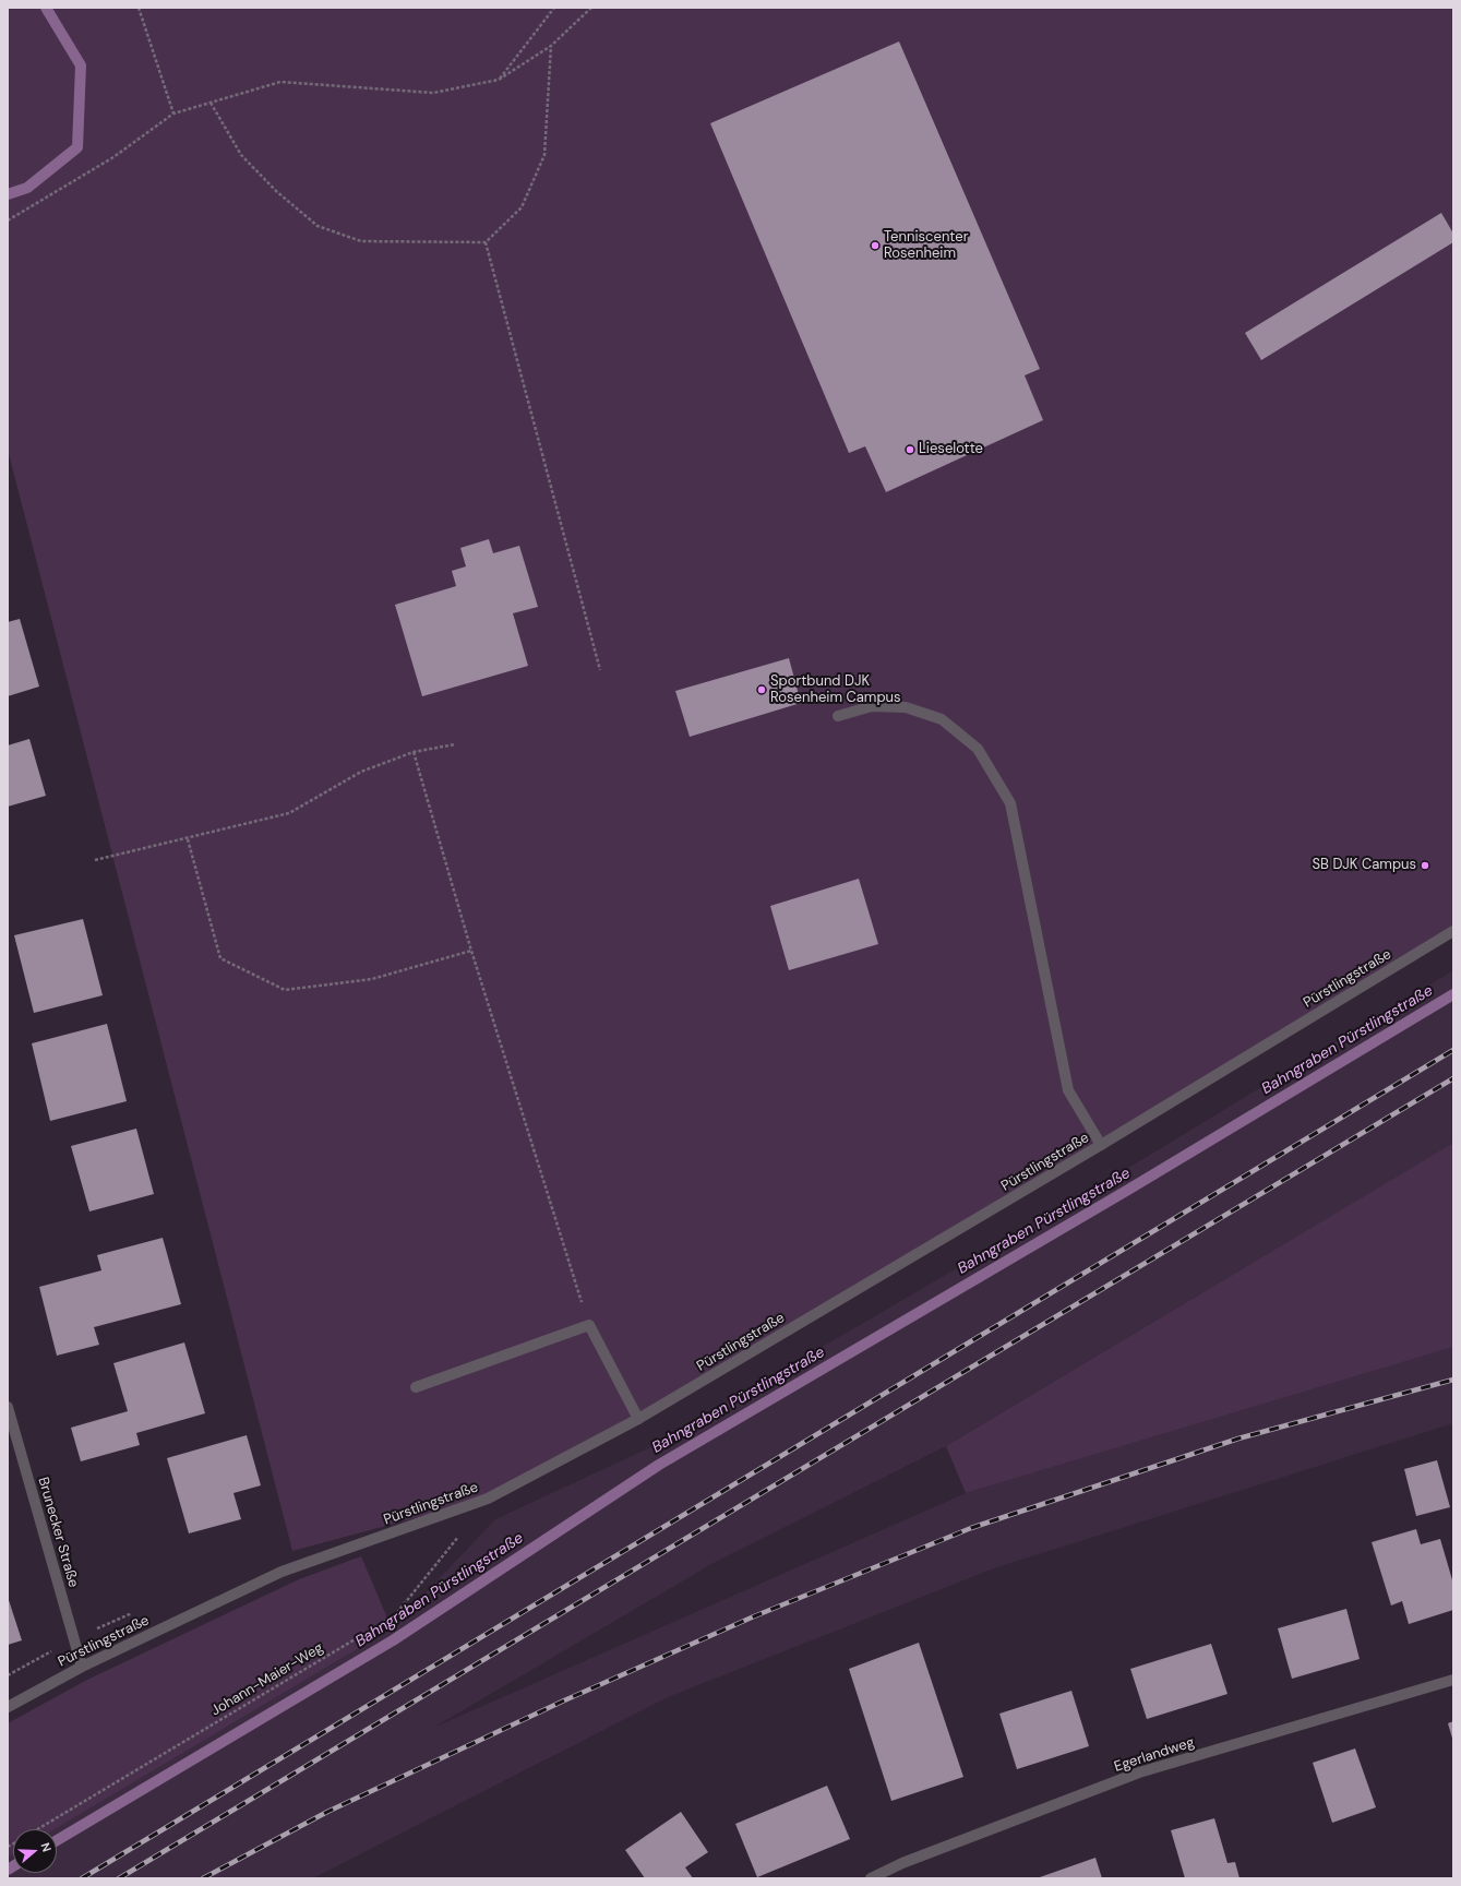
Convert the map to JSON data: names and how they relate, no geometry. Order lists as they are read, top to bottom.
{
  "streets": {
    "street": ["Pürstlingstraße", "Brunecker Straße", "Egerlandweg"],
    "path": ["Johann-Maier-Weg"]
  },
  "crossings": [
    ["Pürstlingstraße", "Brunecker Straße"]
  ],
  "water": ["Bahngraben Pürstlingstraße"],
  "places": [
    "Tenniscenter Rosenheim",
    "Lieselotte",
    "Sportbund DJK Rosenheim Campus",
    "SB DJK Campus"
  ],
  "north": "right"
}
